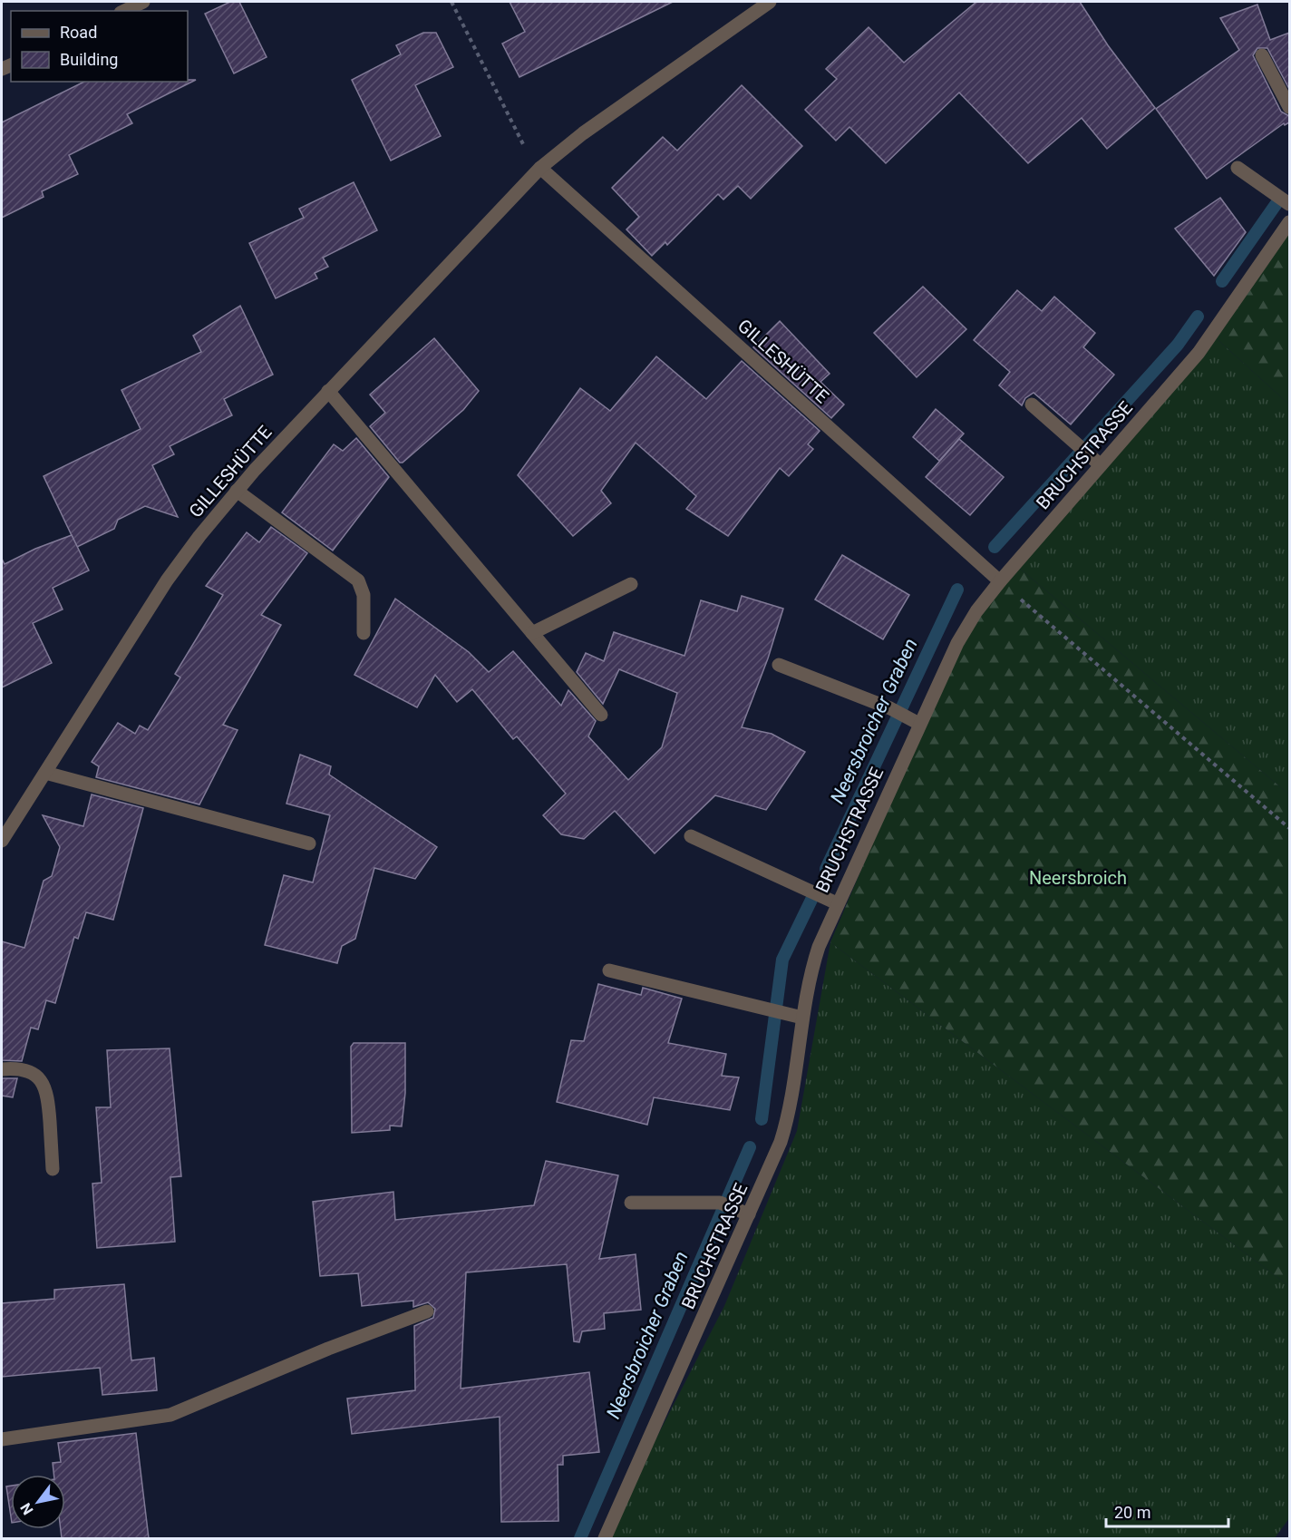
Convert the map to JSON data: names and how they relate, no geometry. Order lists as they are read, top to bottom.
{
  "streets": {
    "street": ["GILLESHÜTTE", "BRUCHSTRASSE"]
  },
  "crossings": [
    ["GILLESHÜTTE", "BRUCHSTRASSE"]
  ],
  "water": ["Neersbroicher Graben"],
  "parks": ["Neersbroich"],
  "legend": ["Road", "Building"],
  "scale_bar": "20 m",
  "north": "bottom left"
}
